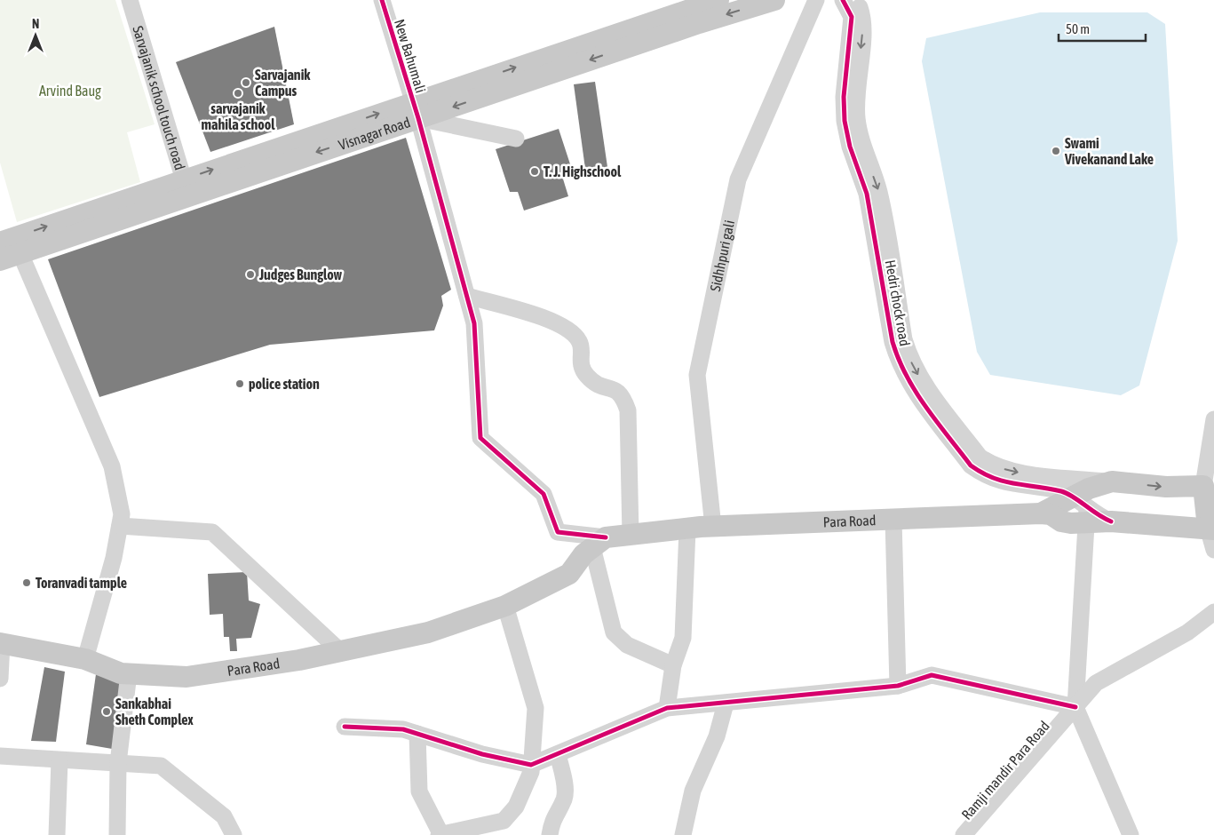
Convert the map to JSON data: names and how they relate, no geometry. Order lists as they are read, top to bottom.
{
  "streets": {
    "main road": ["Visnagar Road", "Para Road"],
    "street": [
      "New Bahumali",
      "Sarvajanik school touch road",
      "Sidhhpuri gali",
      "Hedri chock road",
      "Ramji mandir Para Road"
    ]
  },
  "crossings": [
    ["New Bahumali", "Visnagar Road"],
    ["New Bahumali", "Para Road"],
    ["Sarvajanik school touch road", "Visnagar Road"],
    ["Sidhhpuri gali", "Para Road"],
    ["Hedri chock road", "Para Road"]
  ],
  "one_way": ["Hedri chock road"],
  "parks": ["Arvind Baug"],
  "places": [
    "Sarvajanik Campus",
    "sarvajanik mahila school",
    "Swami Vivekanand Lake",
    "T. J. Highschool",
    "Judges Bunglow",
    "police station",
    "Toranvadi tample",
    "Sankabhai Sheth Complex"
  ],
  "scale_bar": "50 m",
  "north": "top"
}
